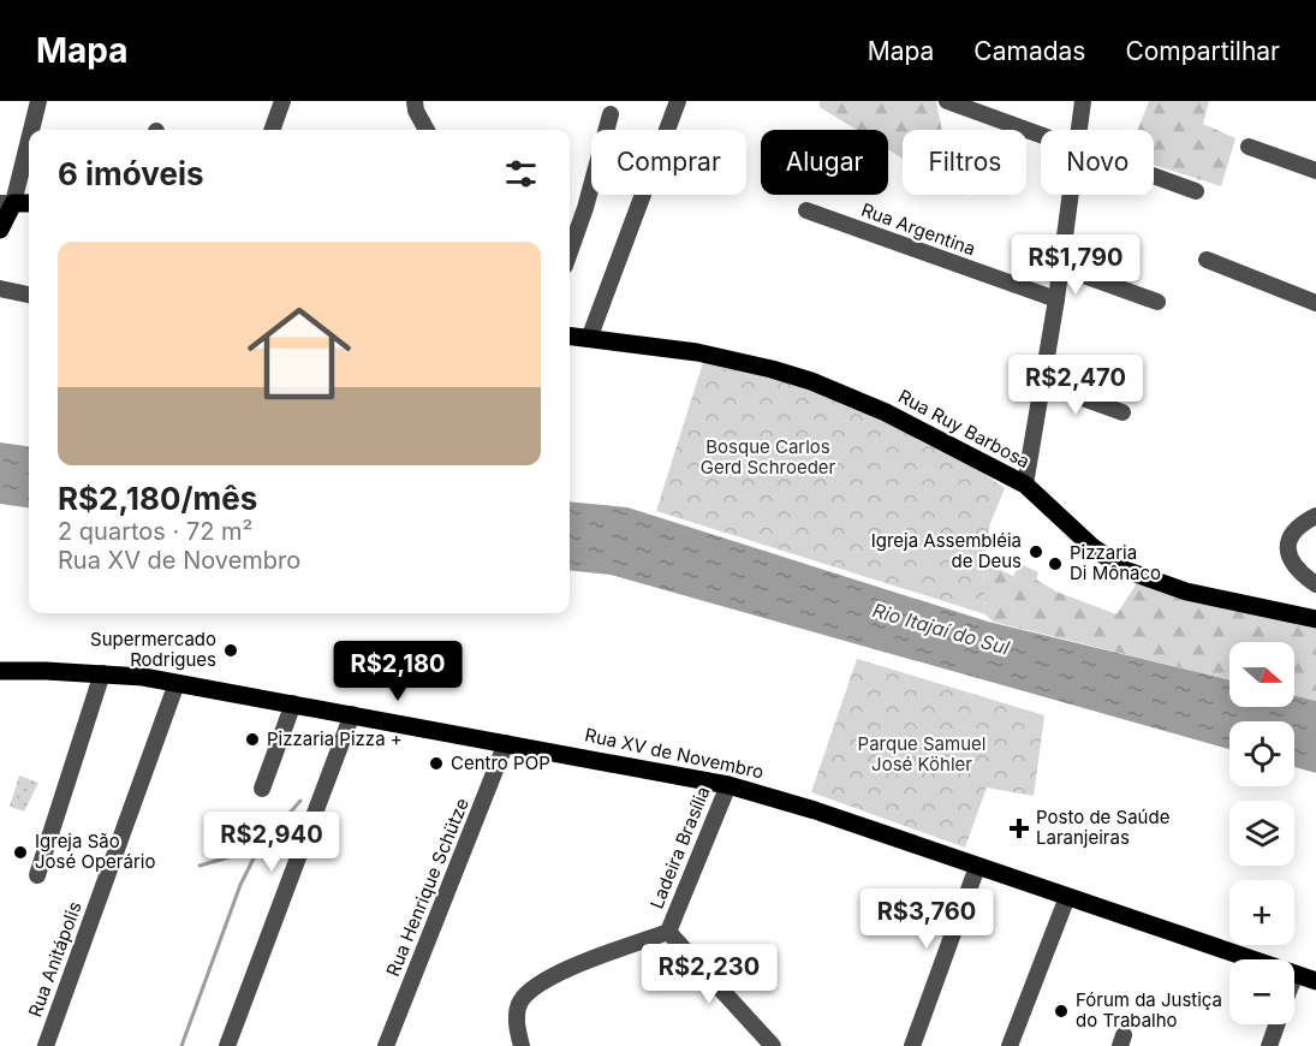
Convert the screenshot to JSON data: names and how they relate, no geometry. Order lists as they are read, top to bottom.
{
  "streets": {
    "main road": ["Rua Ruy Barbosa", "Rua XV de Novembro"],
    "street": [
      "Rua Argentina",
      "Ladeira Brasília",
      "Rua Henrique Schütze",
      "Rua Anitápolis"
    ]
  },
  "crossings": [
    ["Rua XV de Novembro", "Ladeira Brasília"],
    ["Rua XV de Novembro", "Rua Henrique Schütze"],
    ["Rua XV de Novembro", "Rua Anitápolis"]
  ],
  "water": ["Rio Itajaí do Sul"],
  "parks": ["Bosque Carlos Gerd Schroeder", "Parque Samuel José Köhler"],
  "places": {
    "other": [
      "Igreja Assembléia de Deus",
      "Pizzaria Di Mônaco",
      "Supermercado Rodrigues",
      "Pizzaria Pizza +",
      "Centro POP",
      "Igreja São José Operário",
      "Fórum da Justiça do Trabalho"
    ],
    "health": ["Posto de Saúde Laranjeiras"]
  },
  "north": "right",
  "page": {
    "header": "Mapa",
    "nav": ["Mapa", "Camadas", "Compartilhar"],
    "chip": [
      "Comprar",
      "Alugar",
      "Filtros",
      "Novo"
    ],
    "heading": "6 imóveis",
    "list": [
      {
        "name": "R$2,180/mês",
        "note": "2 quartos · 72 m² · Rua XV de Novembro"
      }
    ],
    "price": [
      "R$1,790",
      "R$2,470",
      "R$2,180",
      "R$2,940",
      "R$3,760",
      "R$2,230"
    ],
    "map_buttons": ["+", "−"]
  }
}
